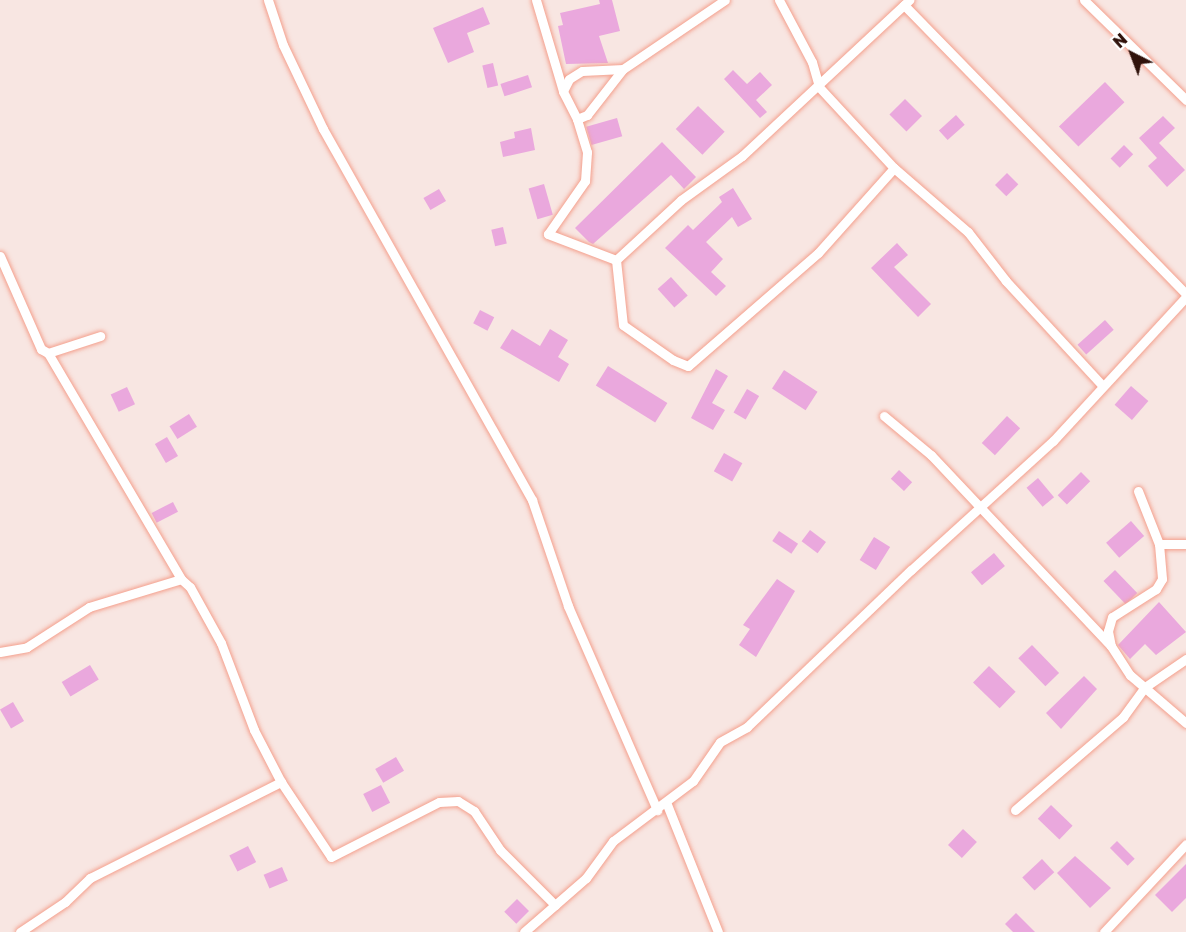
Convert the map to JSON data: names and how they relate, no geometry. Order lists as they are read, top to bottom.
{
  "north": "top left"
}
